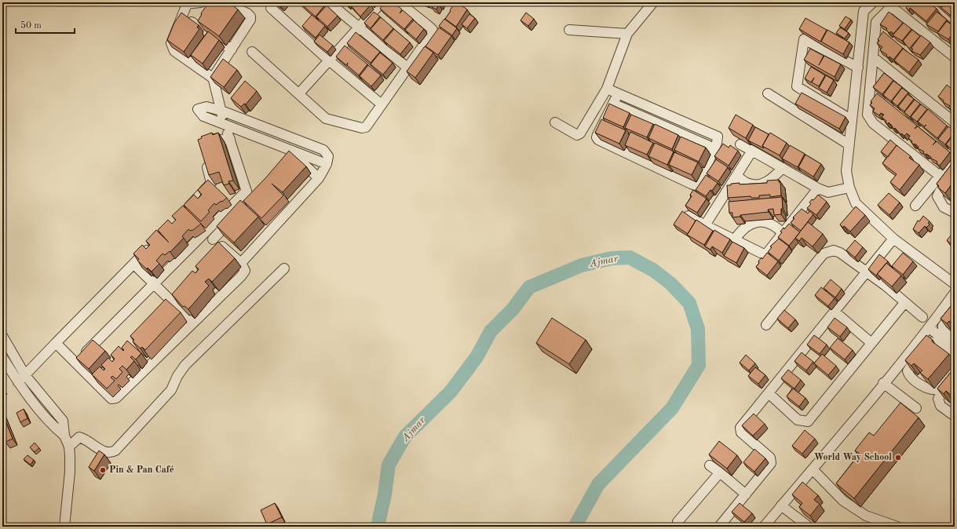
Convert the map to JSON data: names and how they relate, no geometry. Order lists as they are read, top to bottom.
{
  "water": ["Ajmar"],
  "places": ["World Way School", "Pin & Pan Café"],
  "scale_bar": "50 m"
}
